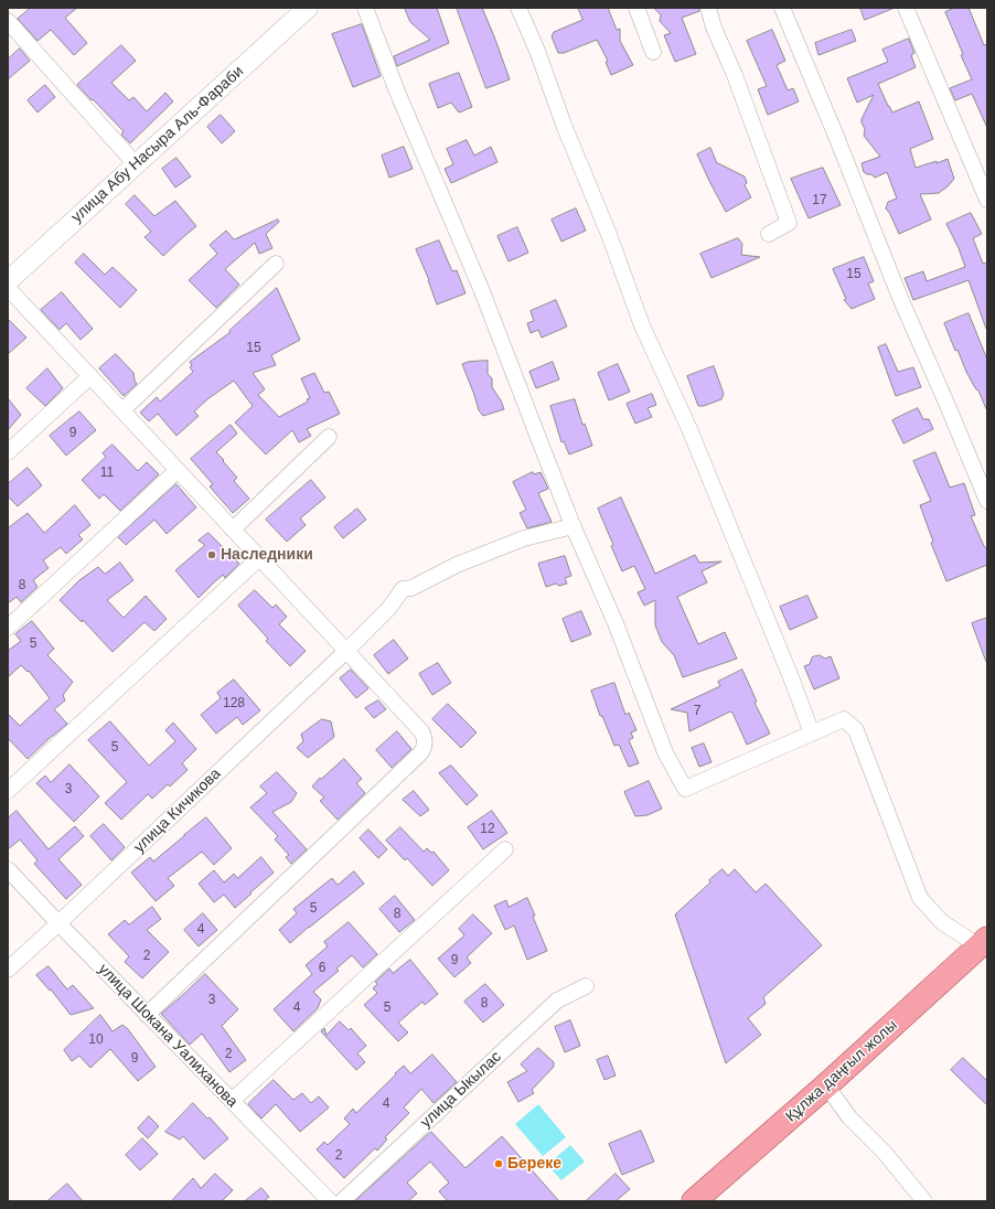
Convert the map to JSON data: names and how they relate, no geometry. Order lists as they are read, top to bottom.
{
  "streets": {
    "main road": ["Құлжа даңғыл жолы"],
    "street": [
      "улица Абу Насыра Аль-Фараби",
      "улица Кичикова",
      "улица Шокана Уалиханова",
      "улица Ыкылас"
    ]
  },
  "crossings": [
    ["улица Кичикова", "улица Шокана Уалиханова"]
  ],
  "places": ["Наследники", "Береке"],
  "house_numbers": [
    "17",
    "15",
    "15",
    "9",
    "11",
    "8",
    "5",
    "128",
    "7",
    "5",
    "3",
    "12",
    "5",
    "8",
    "4",
    "2",
    "9",
    "6",
    "3",
    "8",
    "4",
    "5",
    "10",
    "2",
    "9",
    "4",
    "2"
  ]
}
